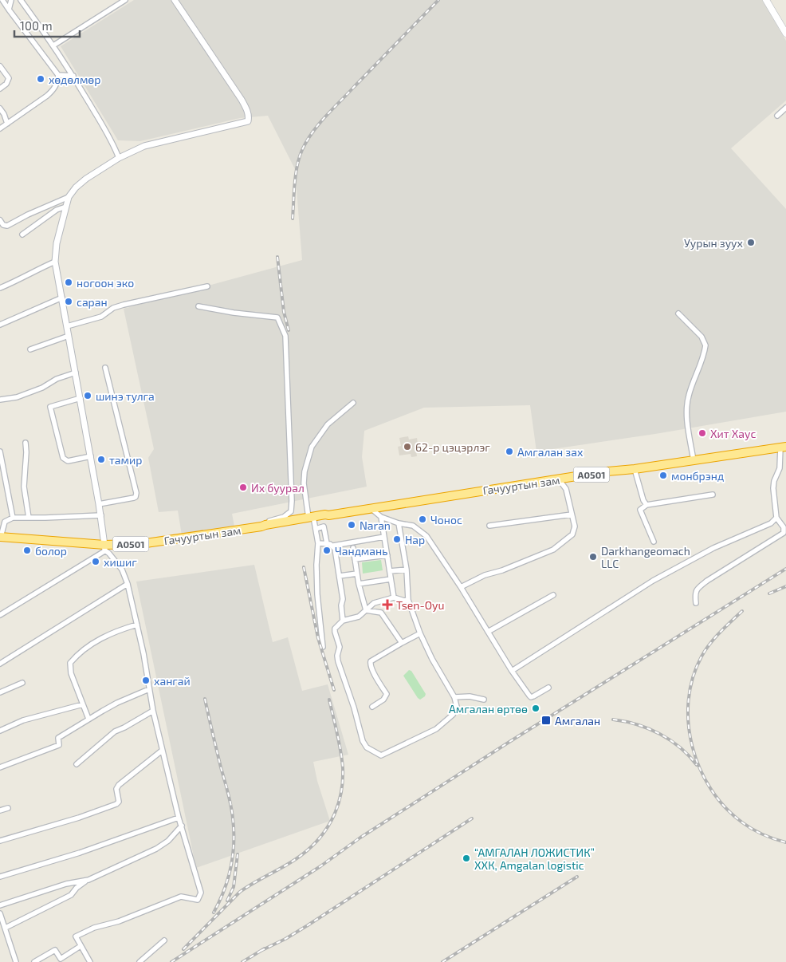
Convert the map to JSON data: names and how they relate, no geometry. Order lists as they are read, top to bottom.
{
  "streets": {
    "highway": ["A0501", "Гачууртын зам"]
  },
  "places": {
    "other": [
      "хөдөлмөр",
      "Уурын зуух",
      "ногоон эко",
      "саран",
      "шинэ тулга",
      "Хит Хаус",
      "62-р цэцэрлэг",
      "Амгалан зах",
      "тамир",
      "монбрэнд",
      "Их буурал",
      "Чонос",
      "Naran",
      "Нар",
      "болор",
      "Чандмань",
      "Darkhangeomach LLC",
      "хишиг",
      "хангай",
      "Амгалан өртөө",
      "“АМГАЛАН ЛОЖИСТИК” ХХК, Amgalan logistic"
    ],
    "health": ["Tsen-Oyu"],
    "transit": ["Амгалан"]
  },
  "scale_bar": "100 m"
}
